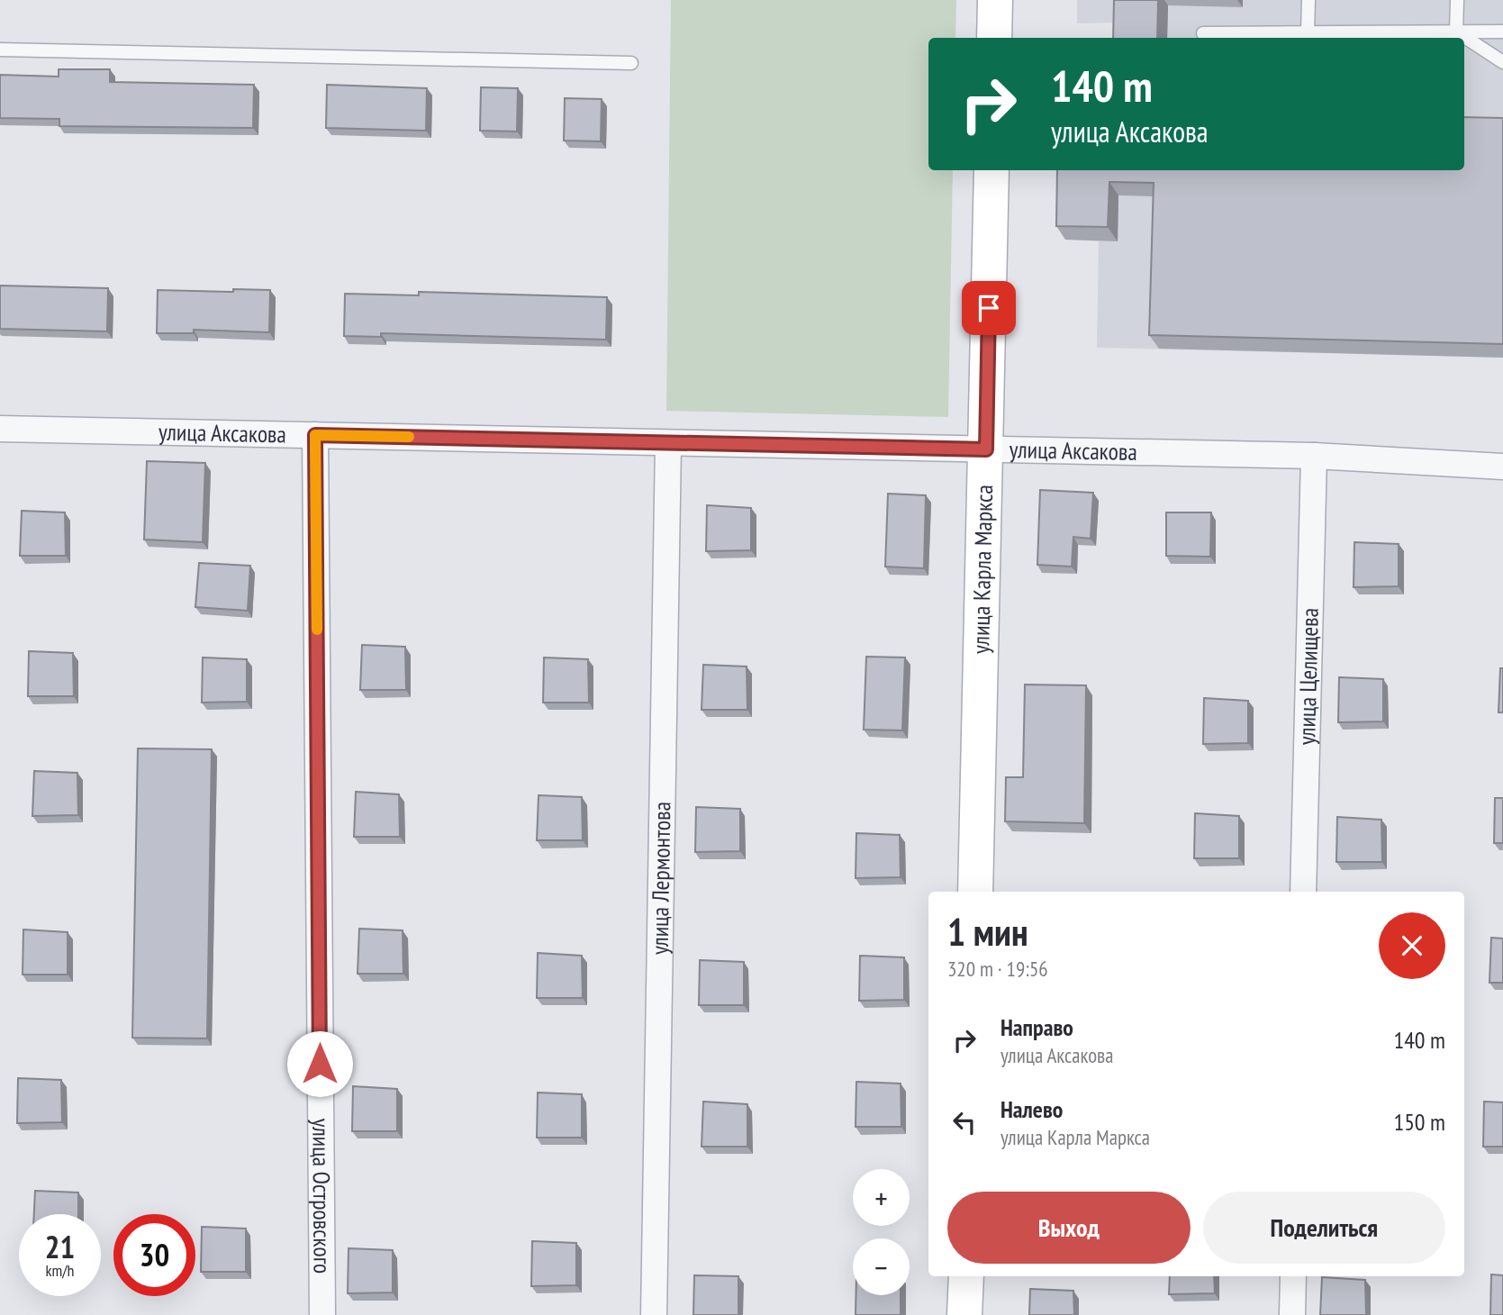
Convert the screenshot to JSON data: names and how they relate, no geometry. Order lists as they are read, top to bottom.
{
  "streets": {
    "main road": ["улица Карла Маркса"],
    "street": [
      "улица Аксакова",
      "улица Целищева",
      "улица Лермонтова",
      "улица Островского"
    ]
  },
  "crossings": [
    ["улица Аксакова", "улица Карла Маркса"],
    ["улица Аксакова", "улица Целищева"],
    ["улица Аксакова", "улица Лермонтова"],
    ["улица Аксакова", "улица Островского"]
  ],
  "page": {
    "turn": ["140 m", "улица Аксакова"],
    "heading": ["1 мин", "320 m · 19:56"],
    "list": [
      {
        "name": "Направо",
        "note": "улица Аксакова",
        "value": "140 m"
      },
      {
        "name": "Налево",
        "note": "улица Карла Маркса",
        "value": "150 m"
      }
    ],
    "map_buttons": ["+", "−"],
    "buttons": ["Выход", "Поделиться"],
    "speed": "21 km/h",
    "limit": "30"
  }
}
